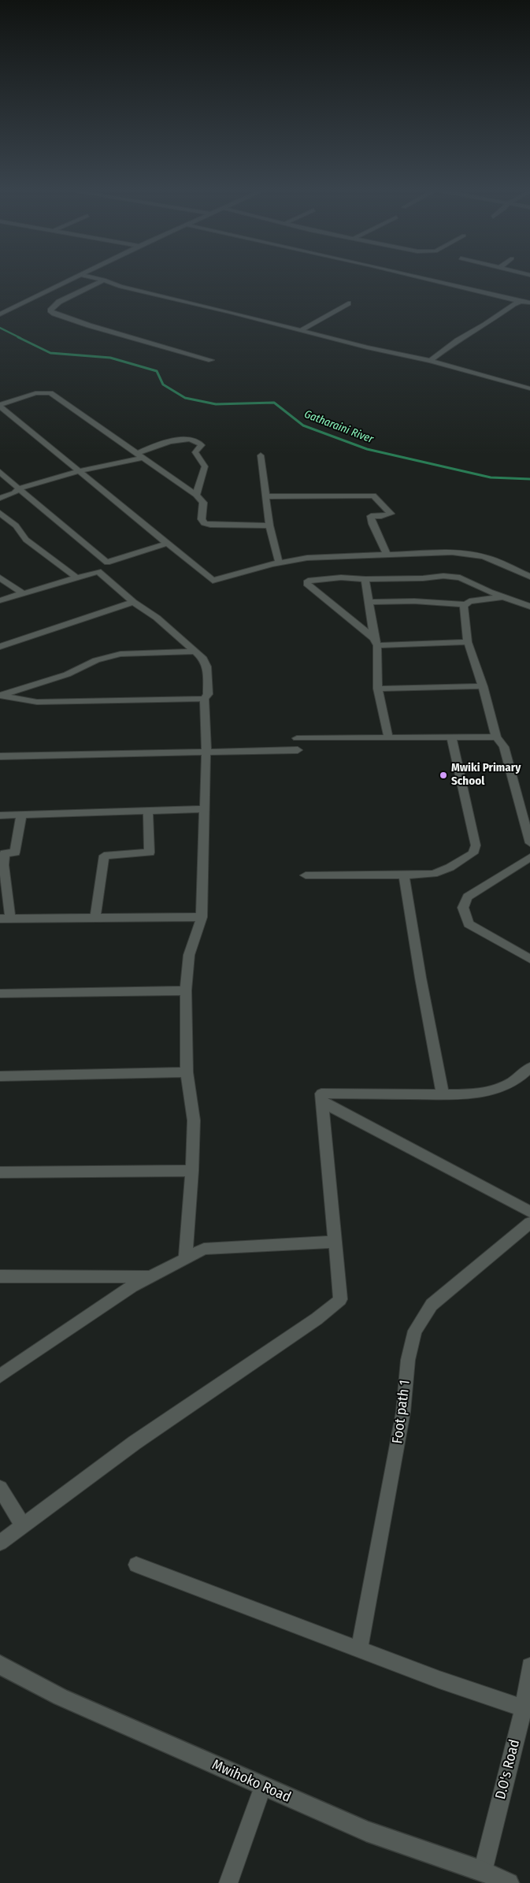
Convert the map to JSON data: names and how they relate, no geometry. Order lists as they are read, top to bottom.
{
  "streets": {
    "street": ["Foot path 1", "D.O's Road", "Mwihoko Road"]
  },
  "crossings": [
    ["D.O's Road", "Mwihoko Road"]
  ],
  "water": ["Gatharaini River"],
  "places": ["Mwiki Primary School"]
}
